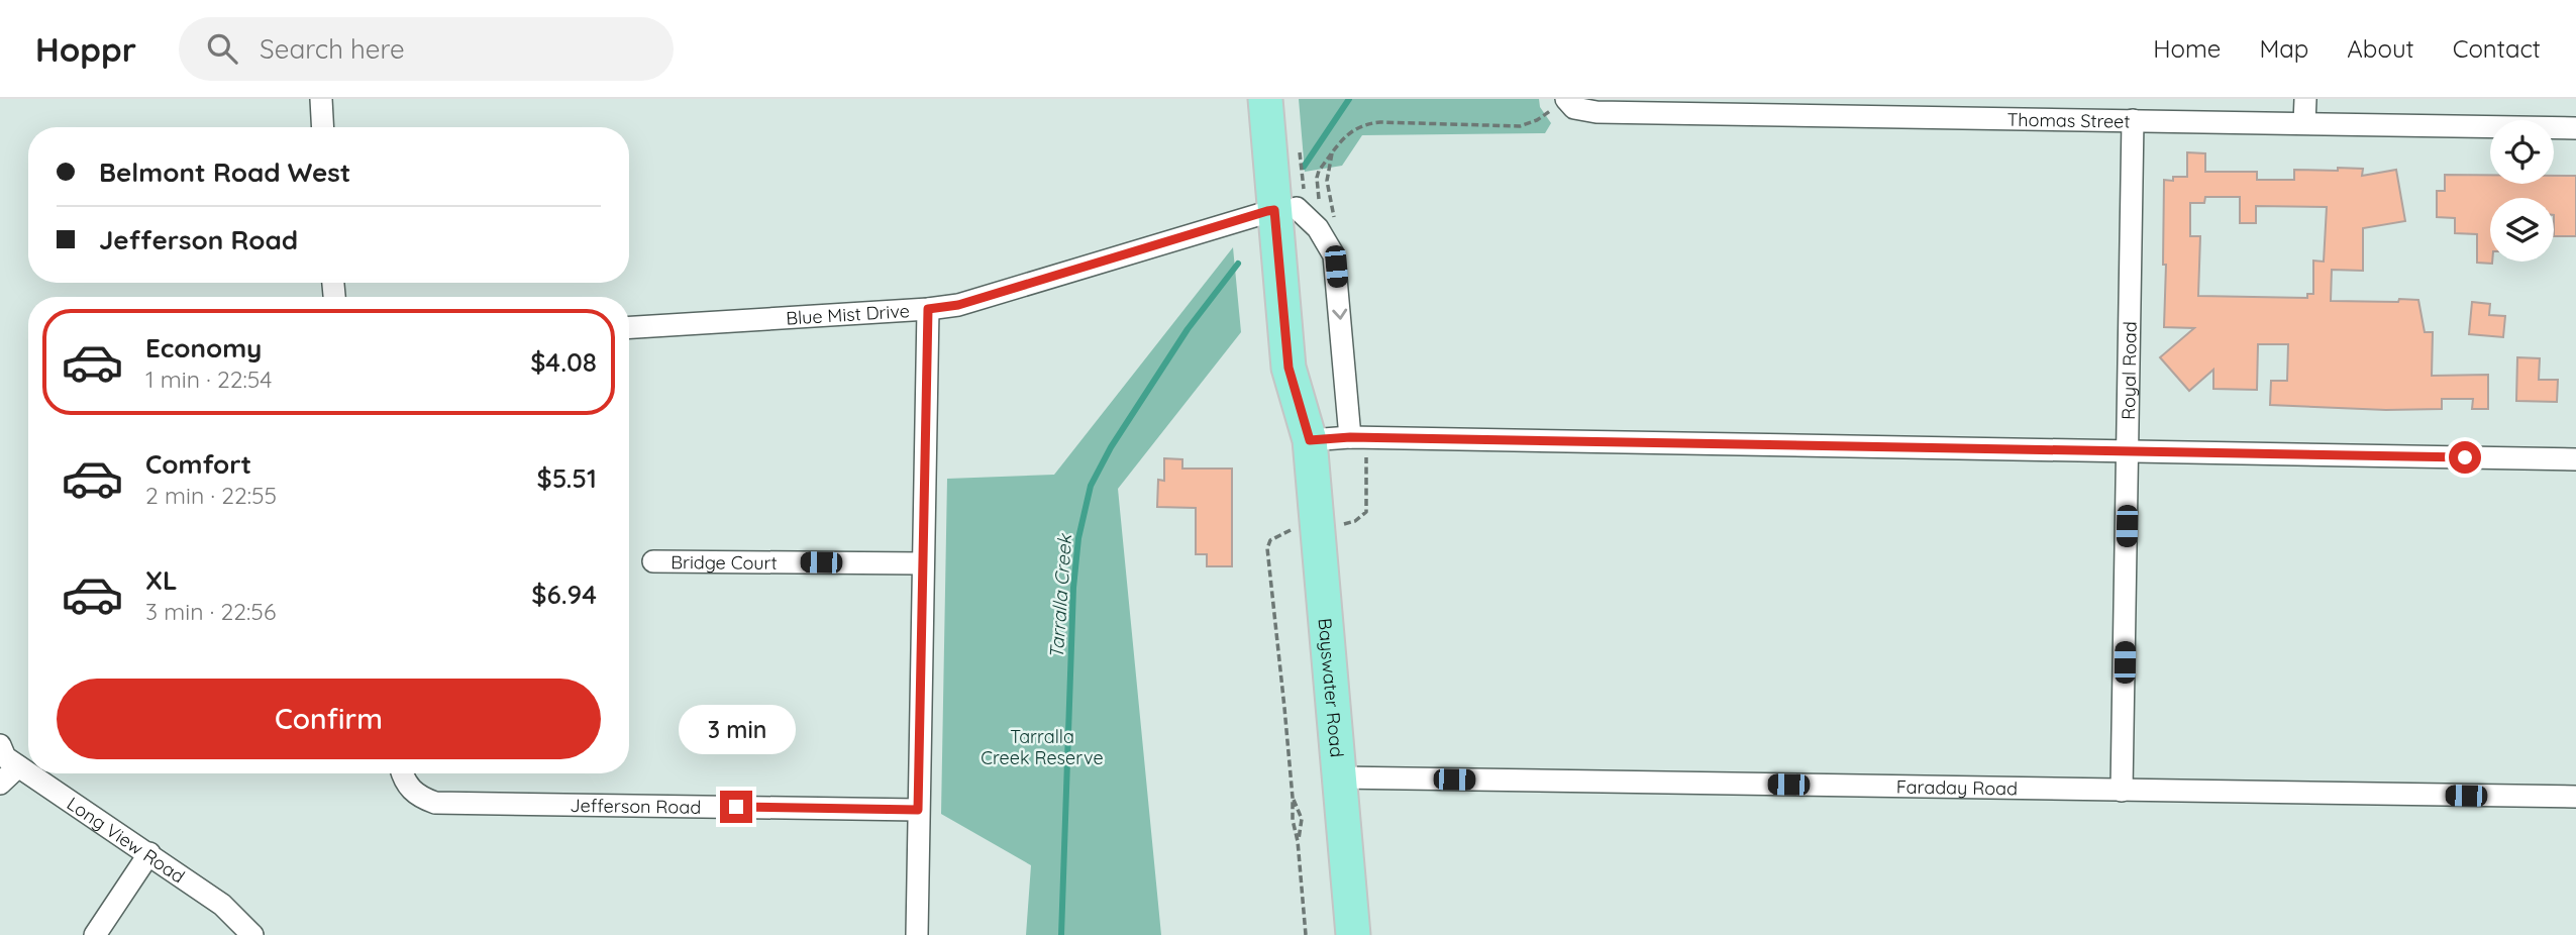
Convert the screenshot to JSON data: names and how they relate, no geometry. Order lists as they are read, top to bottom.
{
  "streets": {
    "main road": ["Bayswater Road"],
    "street": [
      "Thomas Street",
      "Blue Mist Drive",
      "Royal Road",
      "Bridge Court",
      "Faraday Road",
      "Jefferson Road",
      "Long View Road"
    ]
  },
  "crossings": [
    ["Thomas Street", "Royal Road"],
    ["Blue Mist Drive", "Bayswater Road"],
    ["Royal Road", "Faraday Road"],
    ["Bayswater Road", "Faraday Road"]
  ],
  "water": ["Tarralla Creek"],
  "parks": ["Tarralla Creek Reserve"],
  "page": {
    "header": "Hoppr",
    "search": "Search here",
    "nav": [
      "Home",
      "Map",
      "About",
      "Contact"
    ],
    "banner": ["Belmont Road West", "Jefferson Road"],
    "list": [
      {
        "name": "Economy",
        "note": "1 min · 22:54",
        "value": "$4.08"
      },
      {
        "name": "Comfort",
        "note": "2 min · 22:55",
        "value": "$5.51"
      },
      {
        "name": "XL",
        "note": "3 min · 22:56",
        "value": "$6.94"
      }
    ],
    "buttons": "Confirm",
    "bubble": "3 min"
  }
}
